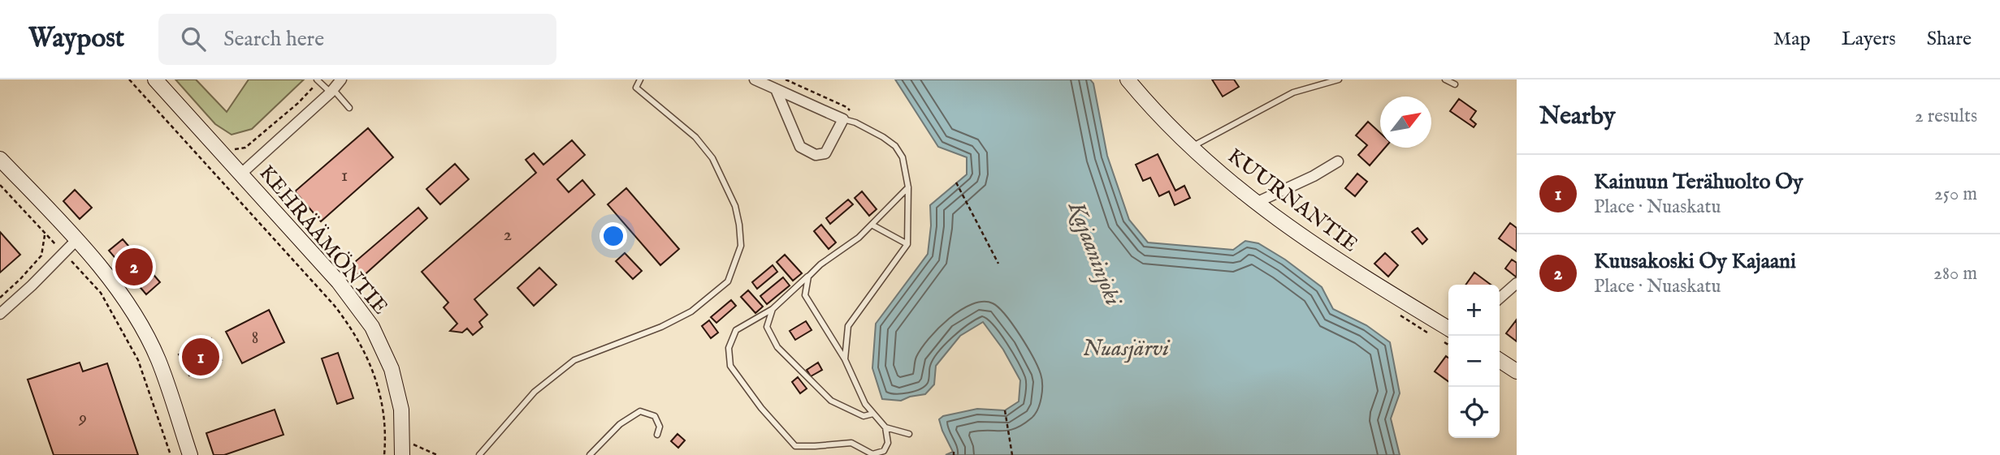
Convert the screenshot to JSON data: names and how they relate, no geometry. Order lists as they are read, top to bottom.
{
  "streets": {
    "street": ["KUURNANTIE", "KEHRÄÄMÖNTIE"]
  },
  "water": ["Kajaaninjoki", "Nuasjärvi"],
  "house_numbers": [
    "1",
    "2",
    "8",
    "9"
  ],
  "north": "top right",
  "page": {
    "header": "Waypost",
    "search": "Search here",
    "nav": ["Map", "Layers", "Share"],
    "heading": ["Nearby", "2 results"],
    "list": [
      {
        "mark": "1",
        "name": "Kainuun Terähuolto Oy",
        "note": "Place · Nuaskatu",
        "value": "250 m"
      },
      {
        "mark": "2",
        "name": "Kuusakoski Oy Kajaani",
        "note": "Place · Nuaskatu",
        "value": "280 m"
      }
    ],
    "pins": ["2", "1"],
    "map_buttons": ["+", "−"]
  }
}
